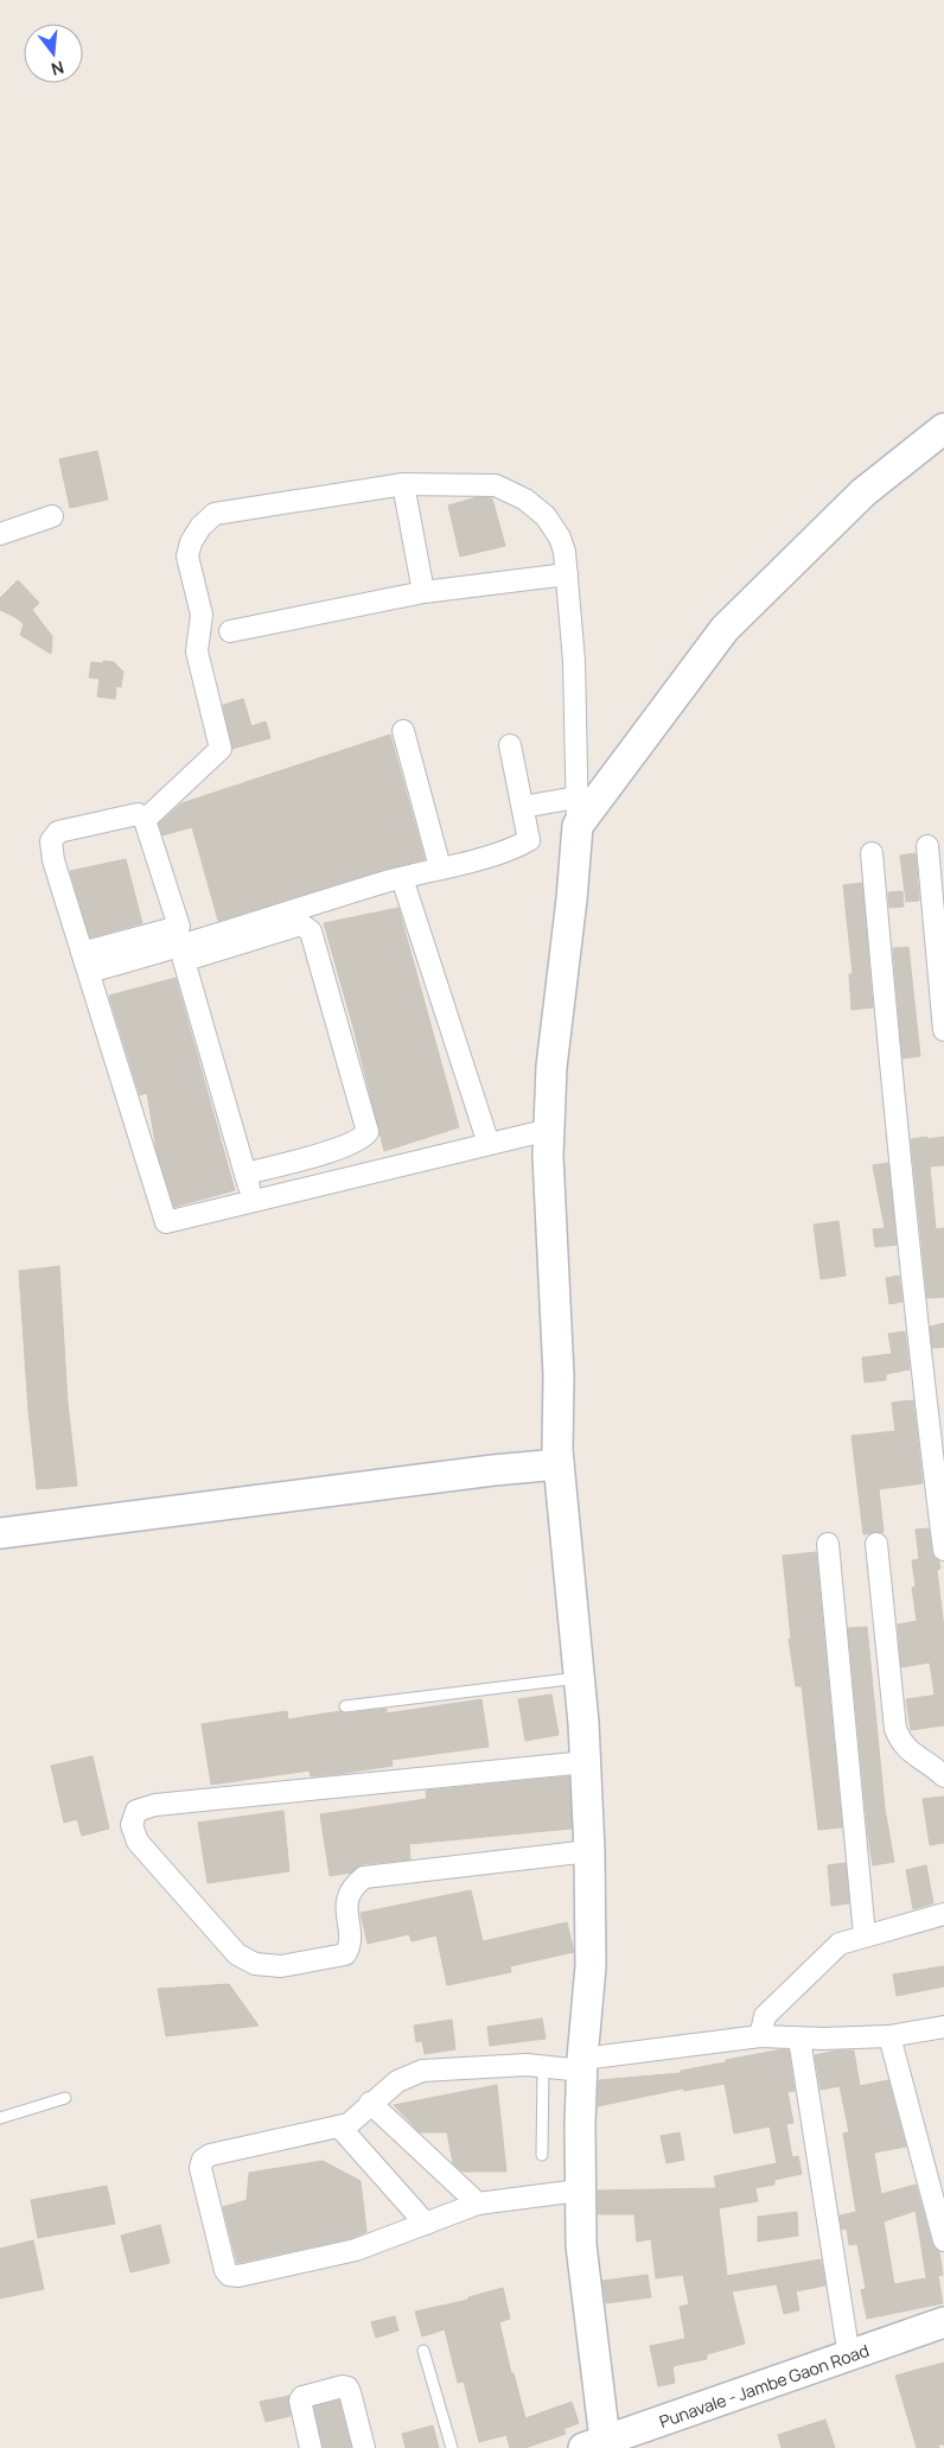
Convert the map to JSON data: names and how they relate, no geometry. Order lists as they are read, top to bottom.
{
  "streets": {
    "street": ["Punavale - Jambe Gaon Road"]
  },
  "north": "bottom"
}
